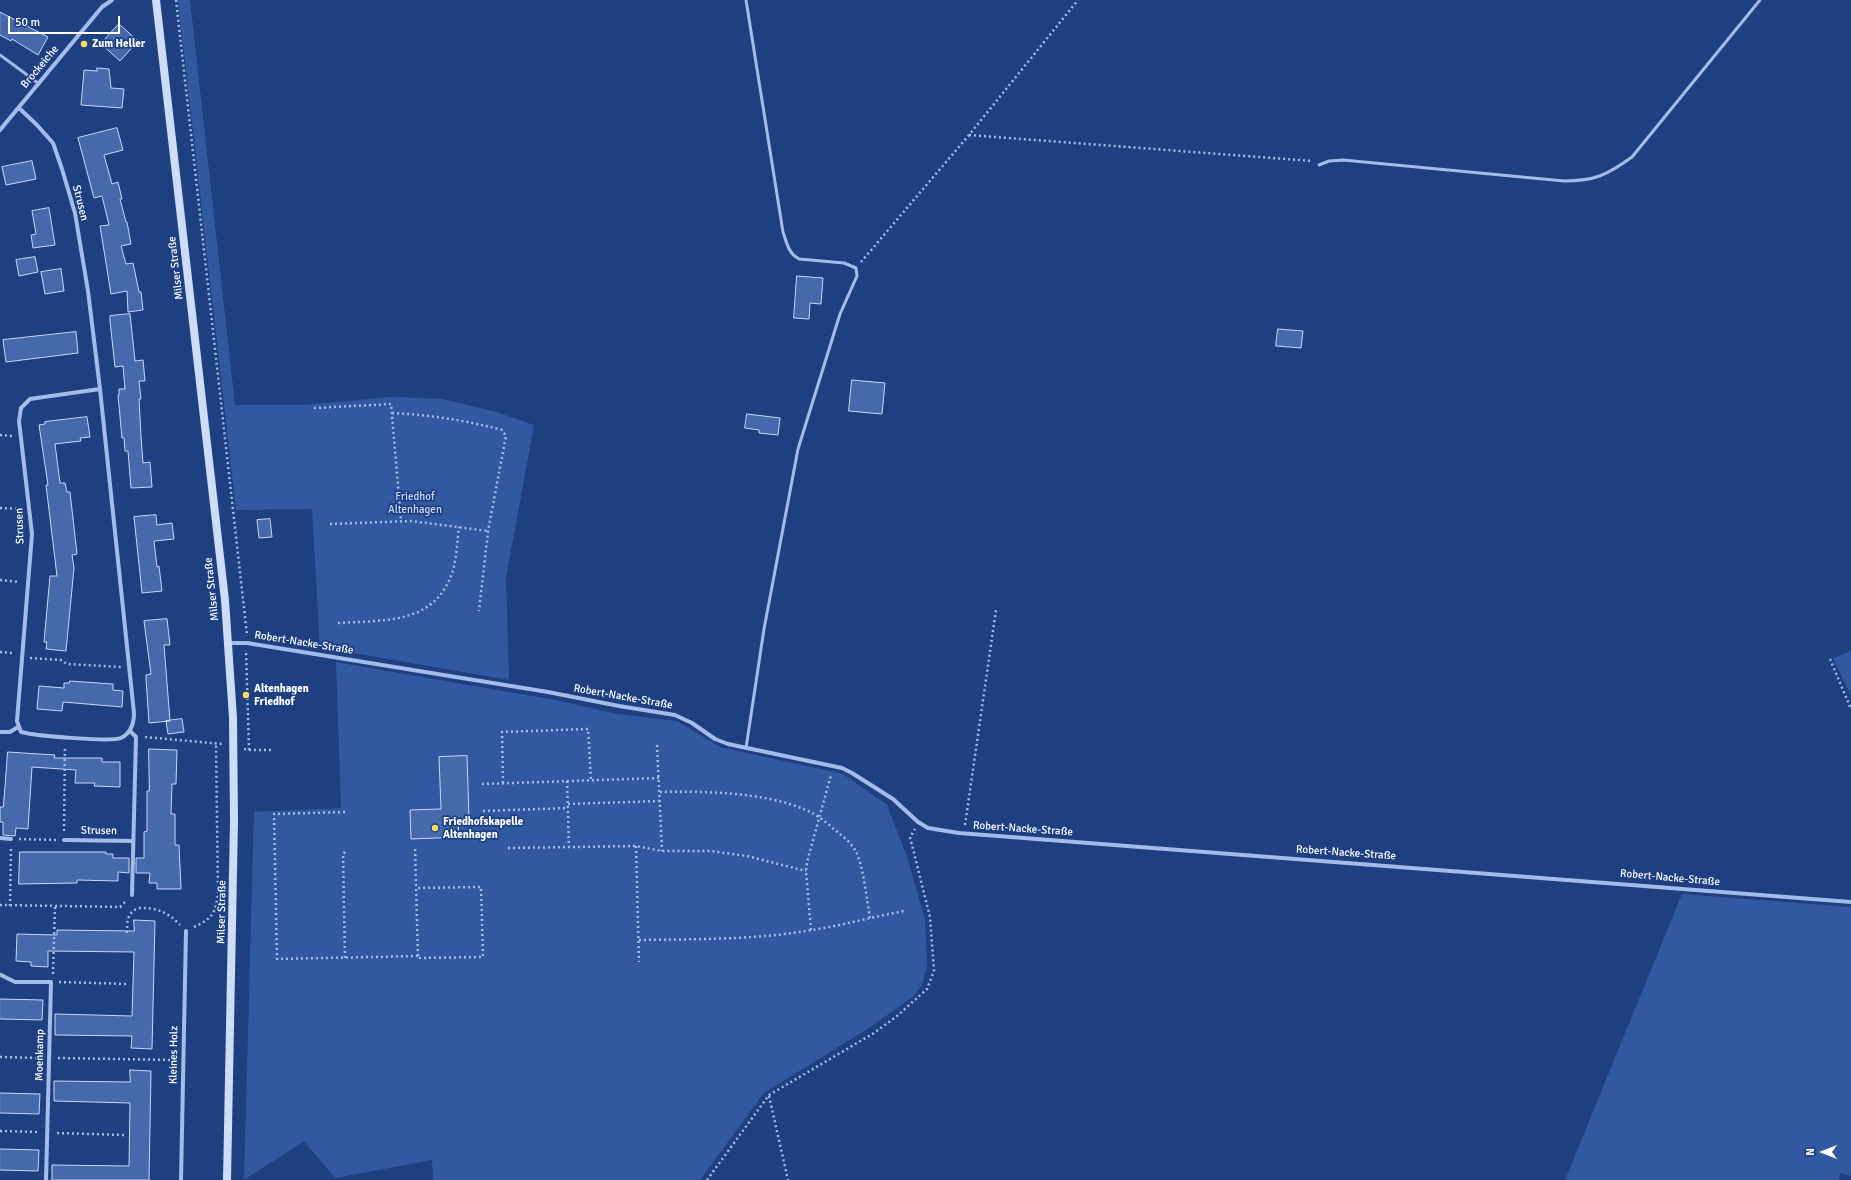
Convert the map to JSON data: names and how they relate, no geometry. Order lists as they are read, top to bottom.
{
  "streets": {
    "main road": ["Milser Straße"],
    "street": [
      "Brockeiche",
      "Strusen",
      "Robert-Nacke-Straße",
      "Moenkamp",
      "Kleines Holz"
    ]
  },
  "crossings": [
    ["Brockeiche", "Strusen"],
    ["Milser Straße", "Robert-Nacke-Straße"]
  ],
  "parks": ["Friedhof Altenhagen"],
  "places": ["Zum Heller", "Altenhagen Friedhof", "Friedhofskapelle Altenhagen"],
  "scale_bar": "50 m",
  "north": "left"
}
